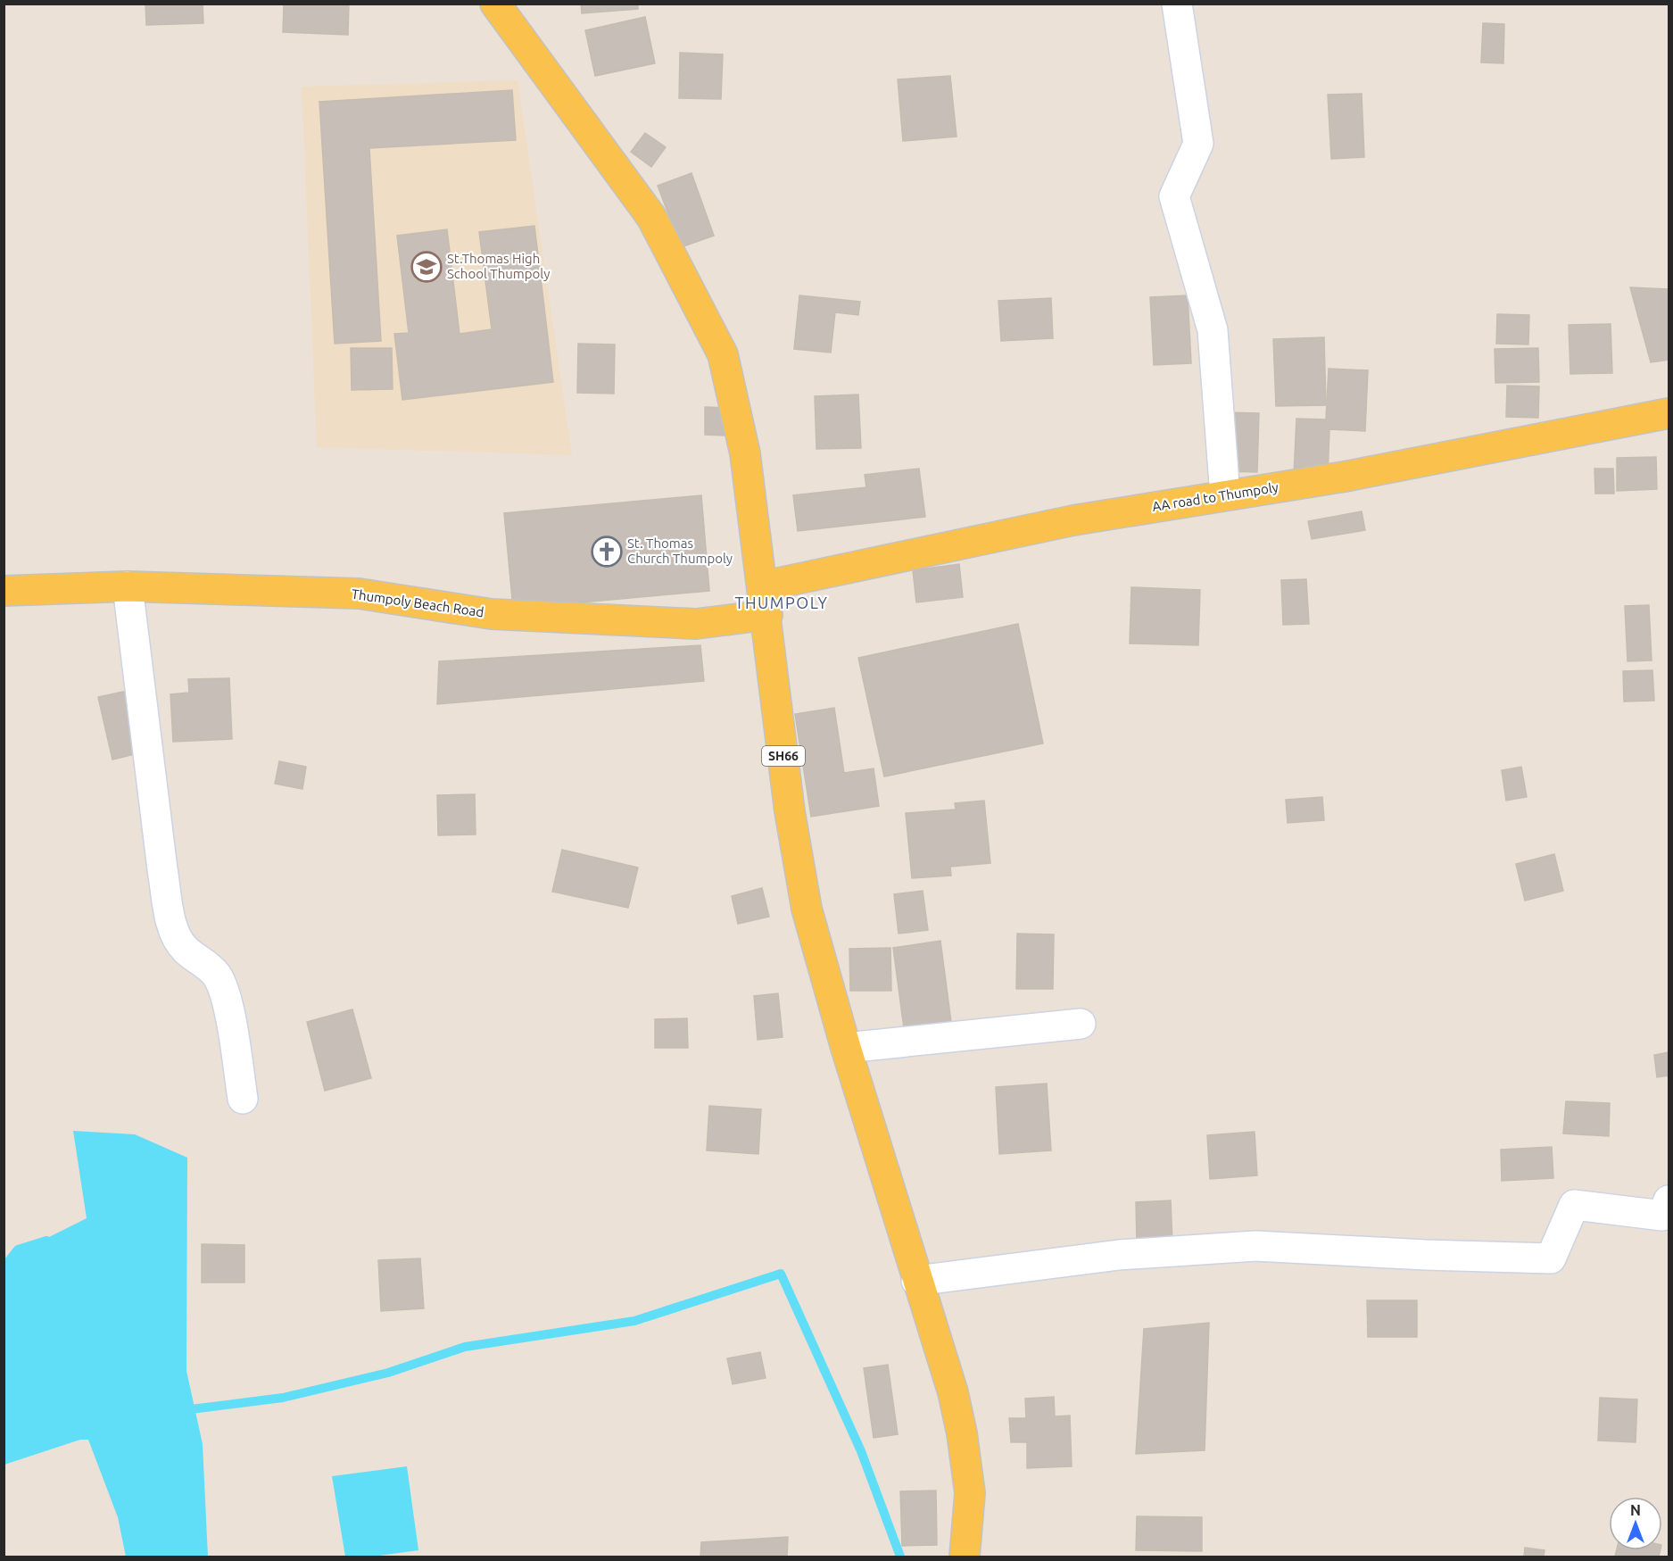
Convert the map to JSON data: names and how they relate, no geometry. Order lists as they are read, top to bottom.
{
  "streets": {
    "main road": ["AA road to Thumpoly", "Thumpoly Beach Road", "SH66"]
  },
  "crossings": [
    ["AA road to Thumpoly", "SH66"],
    ["Thumpoly Beach Road", "SH66"]
  ],
  "districts": ["THUMPOLY"],
  "places": {
    "school or university": ["St.Thomas High School Thumpoly"],
    "church": ["St. Thomas Church Thumpoly"]
  },
  "north": "top"
}
